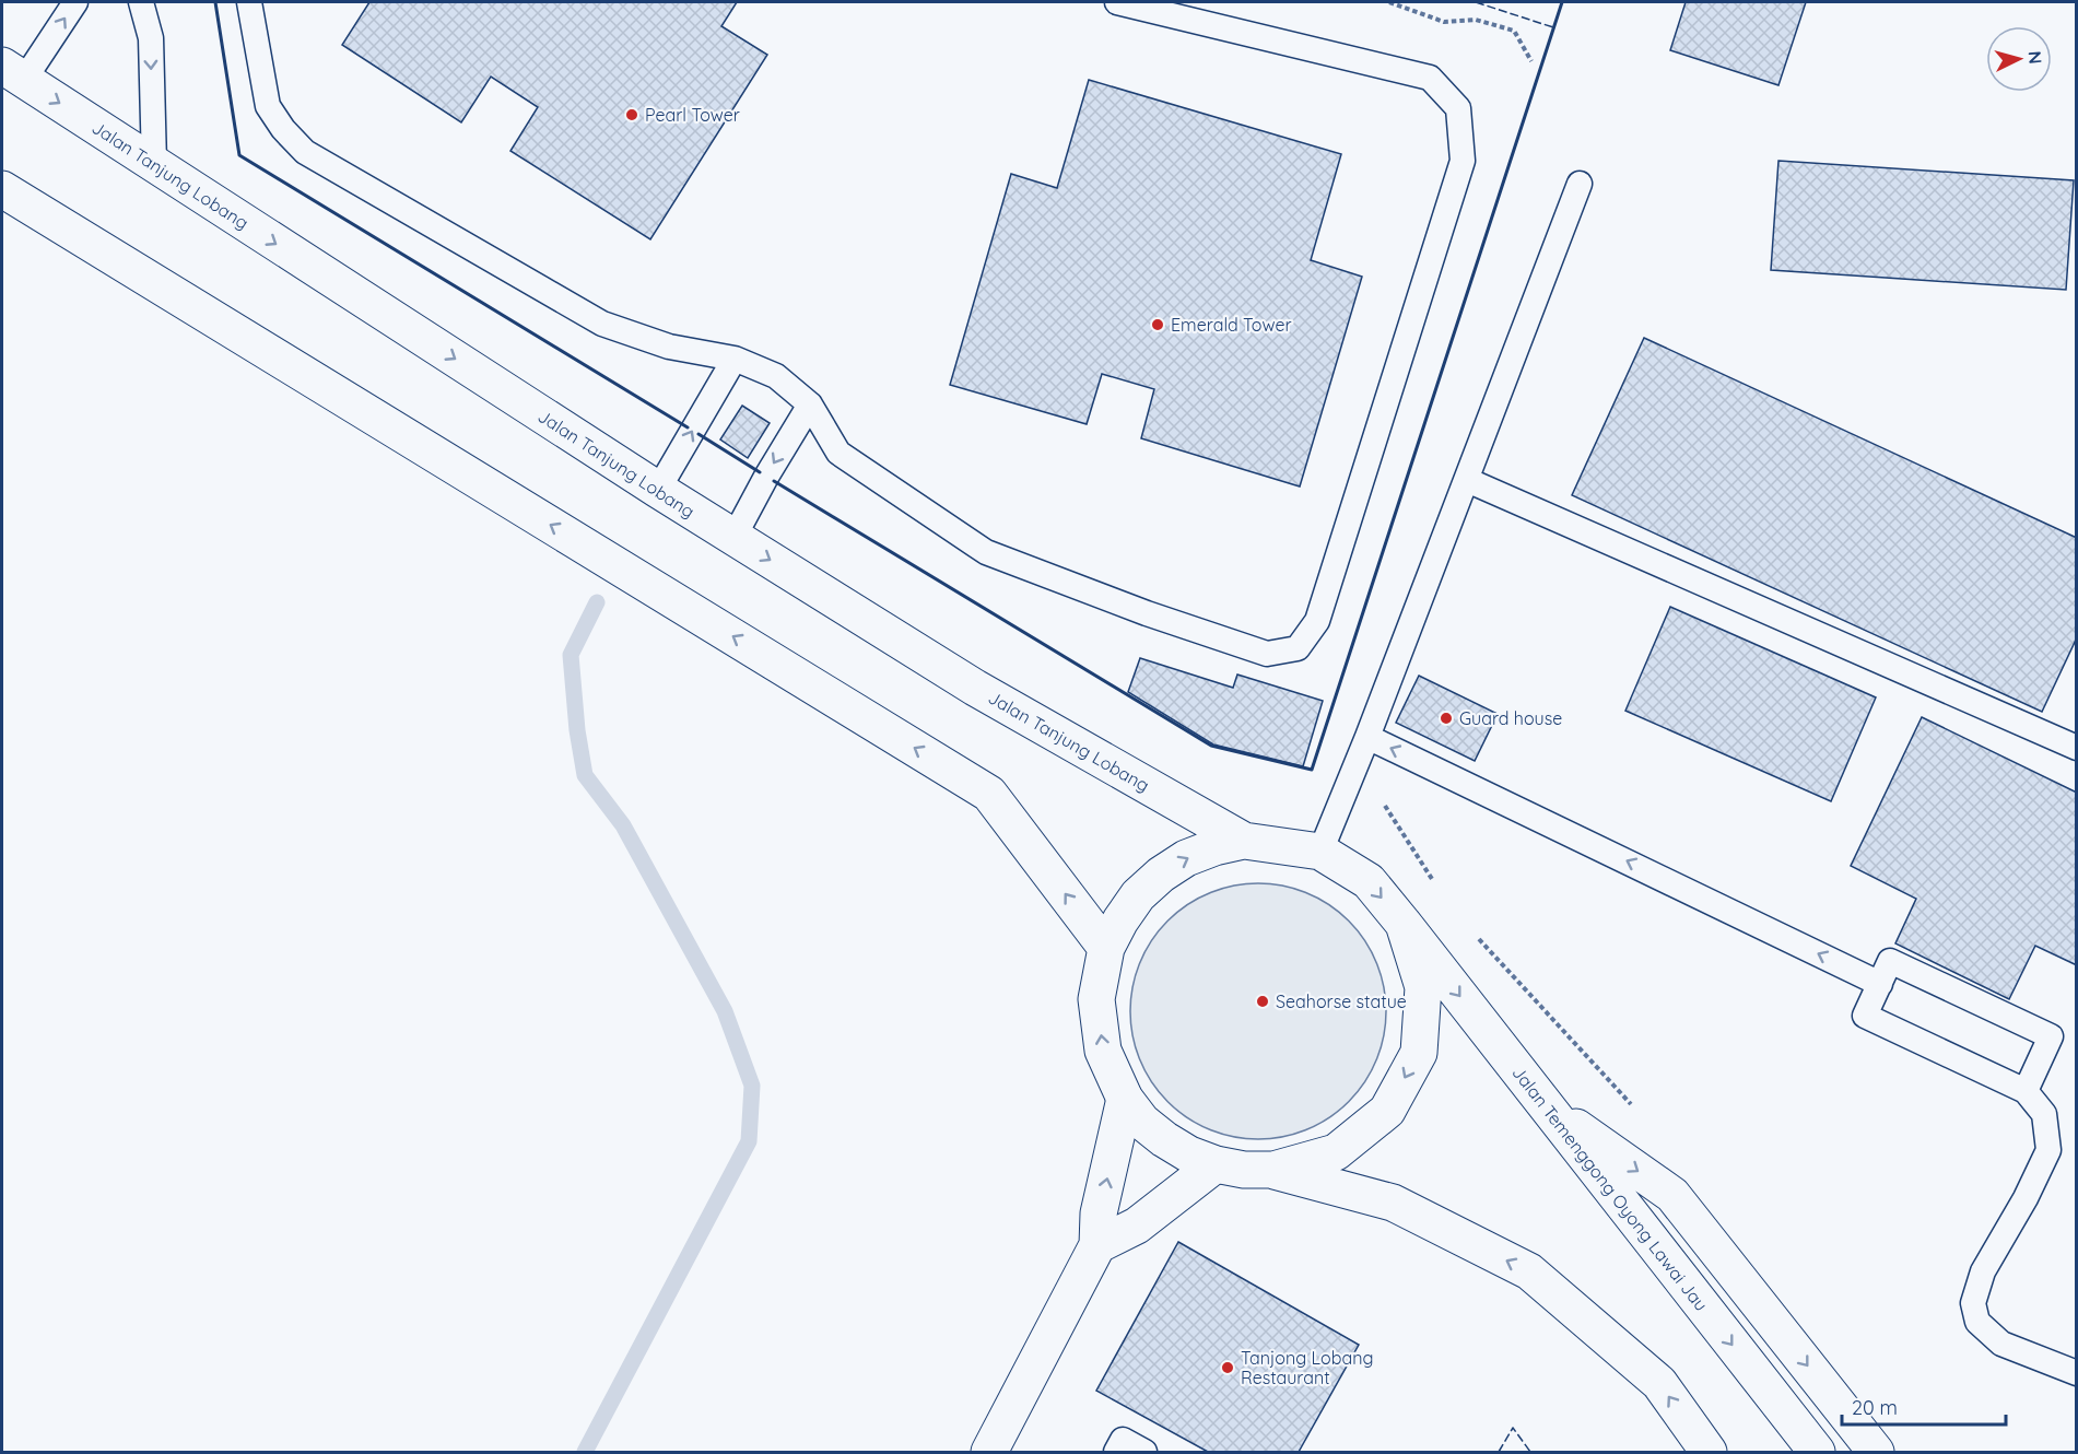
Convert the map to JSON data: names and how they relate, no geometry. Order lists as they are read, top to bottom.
{
  "streets": {
    "main road": ["Jalan Tanjung Lobang", "Jalan Temenggong Oyong Lawai Jau"]
  },
  "places": [
    "Pearl Tower",
    "Emerald Tower",
    "Guard house",
    "Seahorse statue",
    "Tanjong Lobang Restaurant"
  ],
  "scale_bar": "20 m",
  "north": "right"
}
